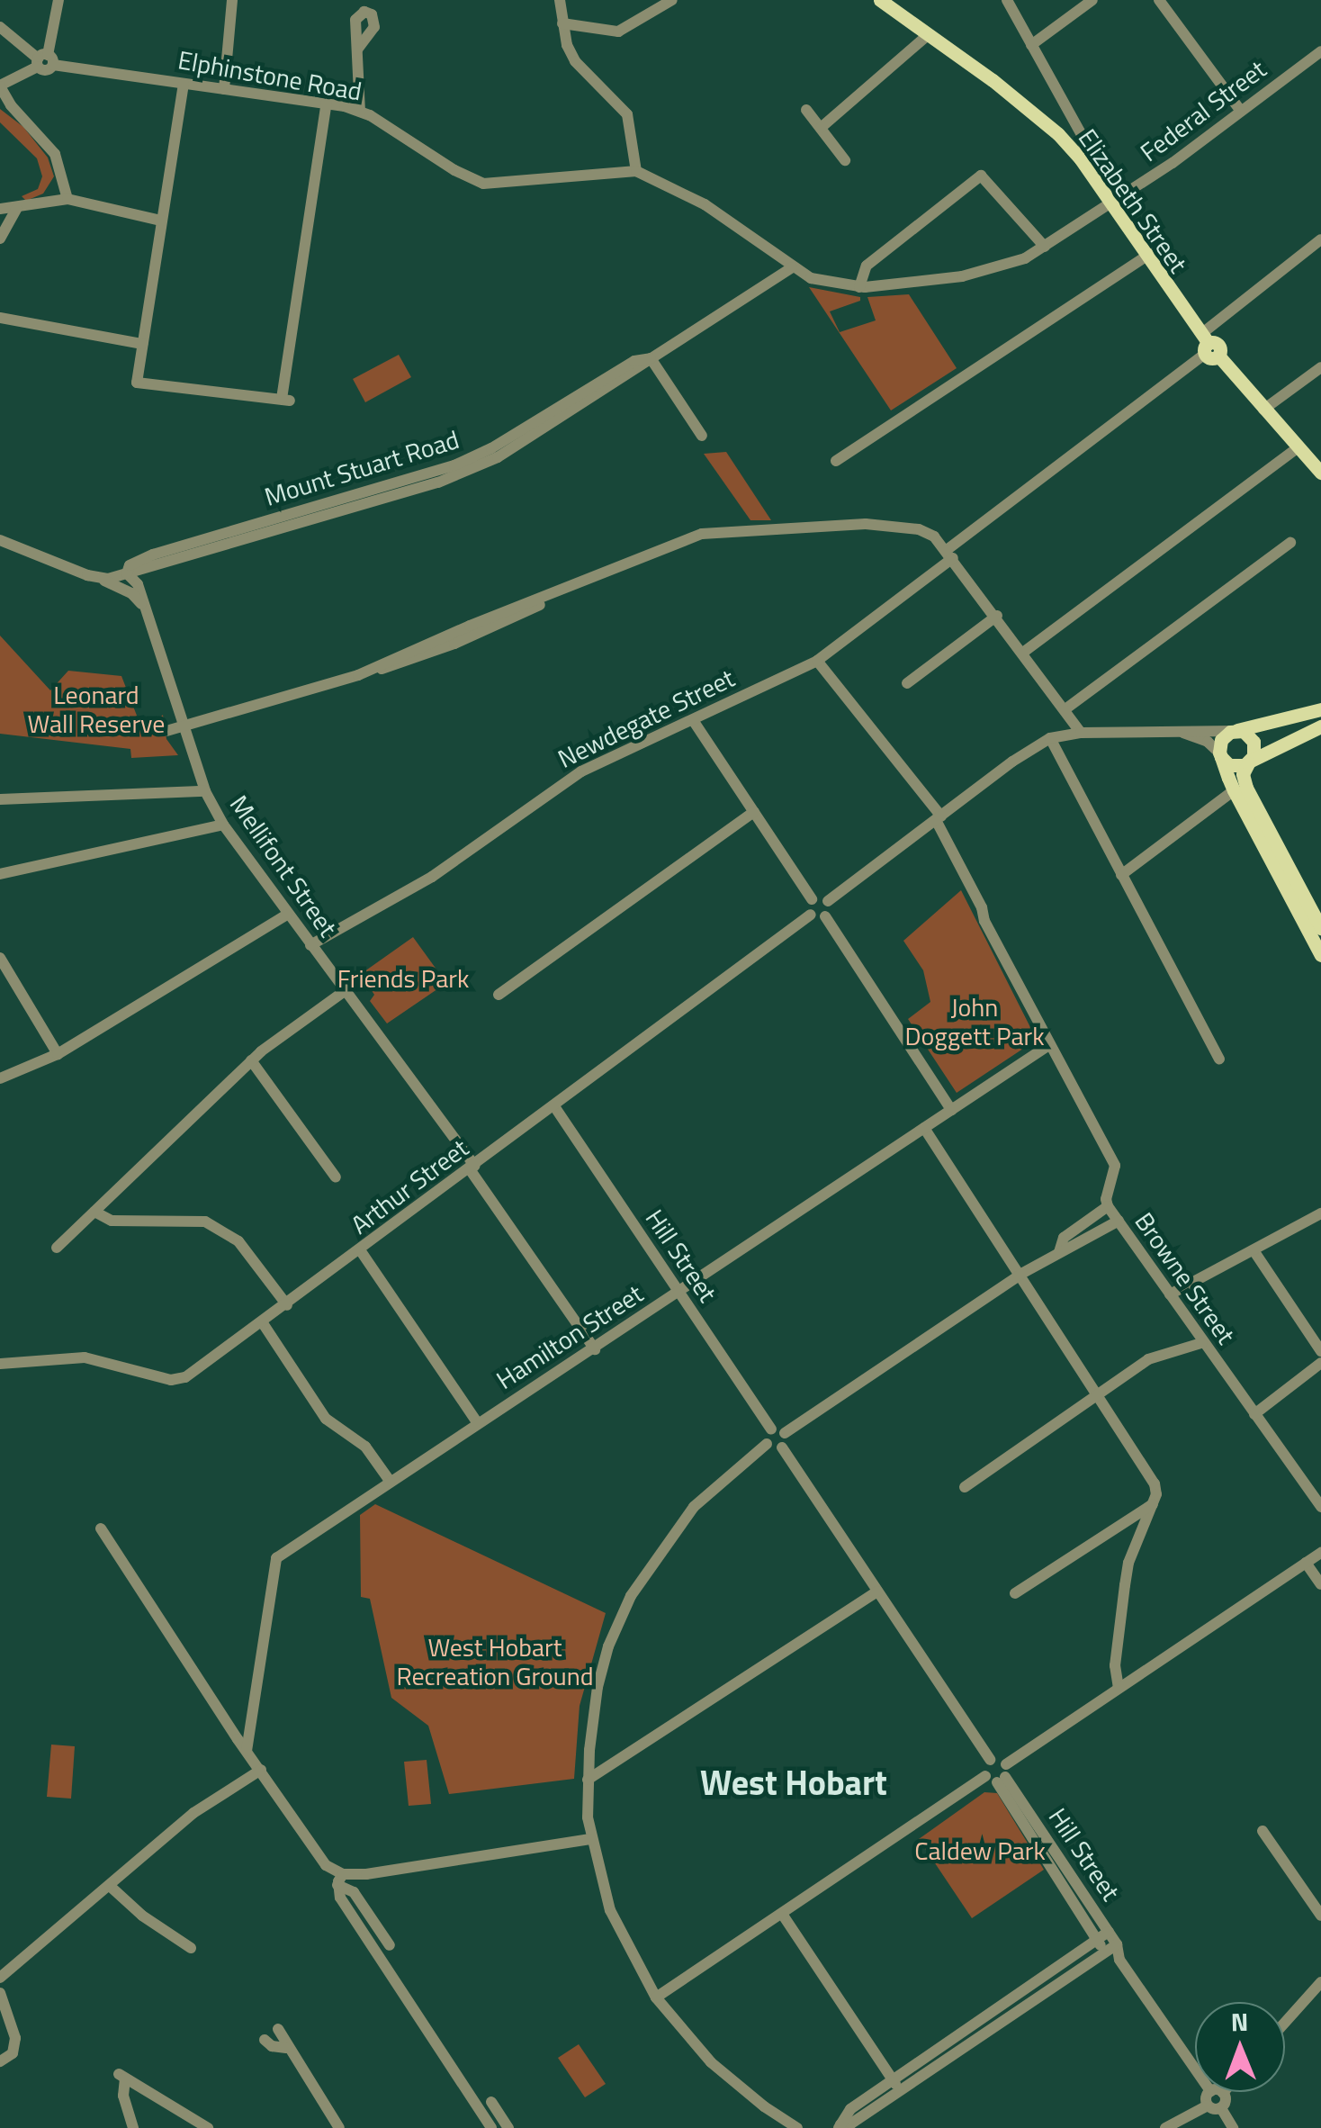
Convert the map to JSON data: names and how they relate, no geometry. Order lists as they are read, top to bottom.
{
  "streets": {
    "main road": ["Elizabeth Street"],
    "street": [
      "Elphinstone Road",
      "Federal Street",
      "Mount Stuart Road",
      "Newdegate Street",
      "Mellifont Street",
      "Arthur Street",
      "Hill Street",
      "Browne Street",
      "Hamilton Street"
    ]
  },
  "crossings": [
    ["Elphinstone Road", "Federal Street"],
    ["Elphinstone Road", "Elizabeth Street"],
    ["Elphinstone Road", "Mount Stuart Road"],
    ["Federal Street", "Elizabeth Street"],
    ["Elizabeth Street", "Newdegate Street"],
    ["Mount Stuart Road", "Mellifont Street"],
    ["Newdegate Street", "Mellifont Street"],
    ["Newdegate Street", "Browne Street"],
    ["Mellifont Street", "Arthur Street"],
    ["Mellifont Street", "Hamilton Street"],
    ["Arthur Street", "Hill Street"],
    ["Hill Street", "Hamilton Street"],
    ["Browne Street", "Hamilton Street"]
  ],
  "districts": ["West Hobart"],
  "parks": [
    "Leonard Wall Reserve",
    "Friends Park",
    "John Doggett Park",
    "West Hobart Recreation Ground",
    "Caldew Park"
  ],
  "north": "top"
}
